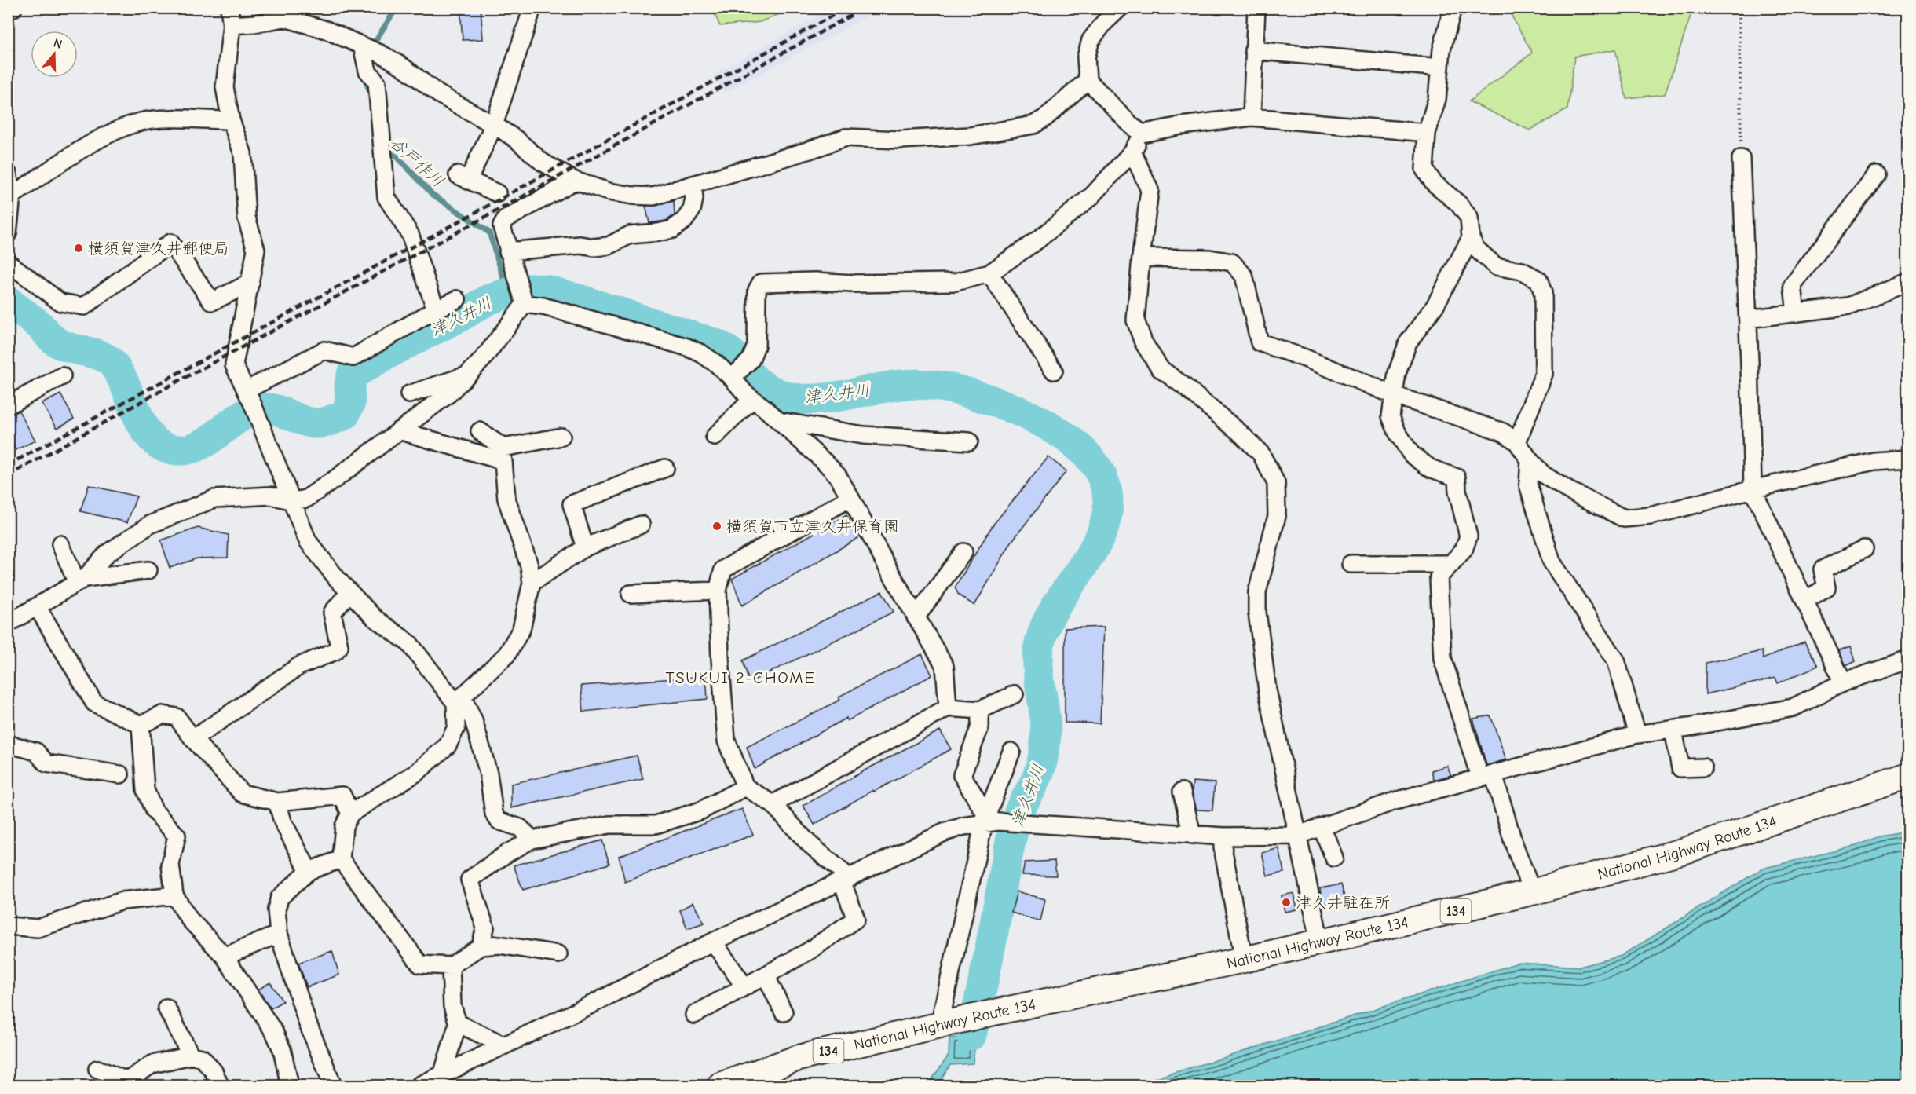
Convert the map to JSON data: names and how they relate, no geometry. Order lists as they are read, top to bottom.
{
  "streets": {
    "highway": ["National Highway Route 134", "134"]
  },
  "districts": ["TSUKUI 2-CHOME"],
  "water": ["谷戸作川", "津久井川"],
  "places": ["横須賀津久井郵便局", "横須賀市立津久井保育園", "津久井駐在所"],
  "north": "top"
}
